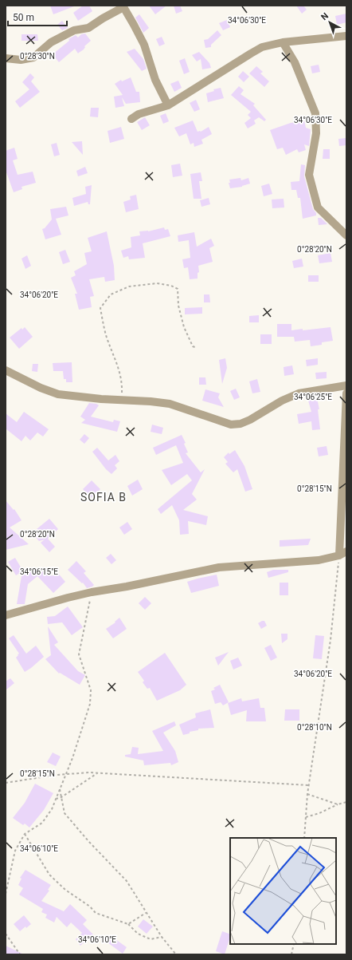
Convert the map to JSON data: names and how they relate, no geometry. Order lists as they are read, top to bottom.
{
  "districts": ["SOFIA B"],
  "scale_bar": "50 m",
  "north": "top left",
  "coordinates": [
    "34°06'30\"E",
    "0°28'30\"N",
    "0°28'20\"N",
    "34°06'20\"E",
    "34°06'25\"E",
    "0°28'15\"N",
    "34°06'15\"E",
    "0°28'10\"N",
    "34°06'10\"E"
  ]
}
